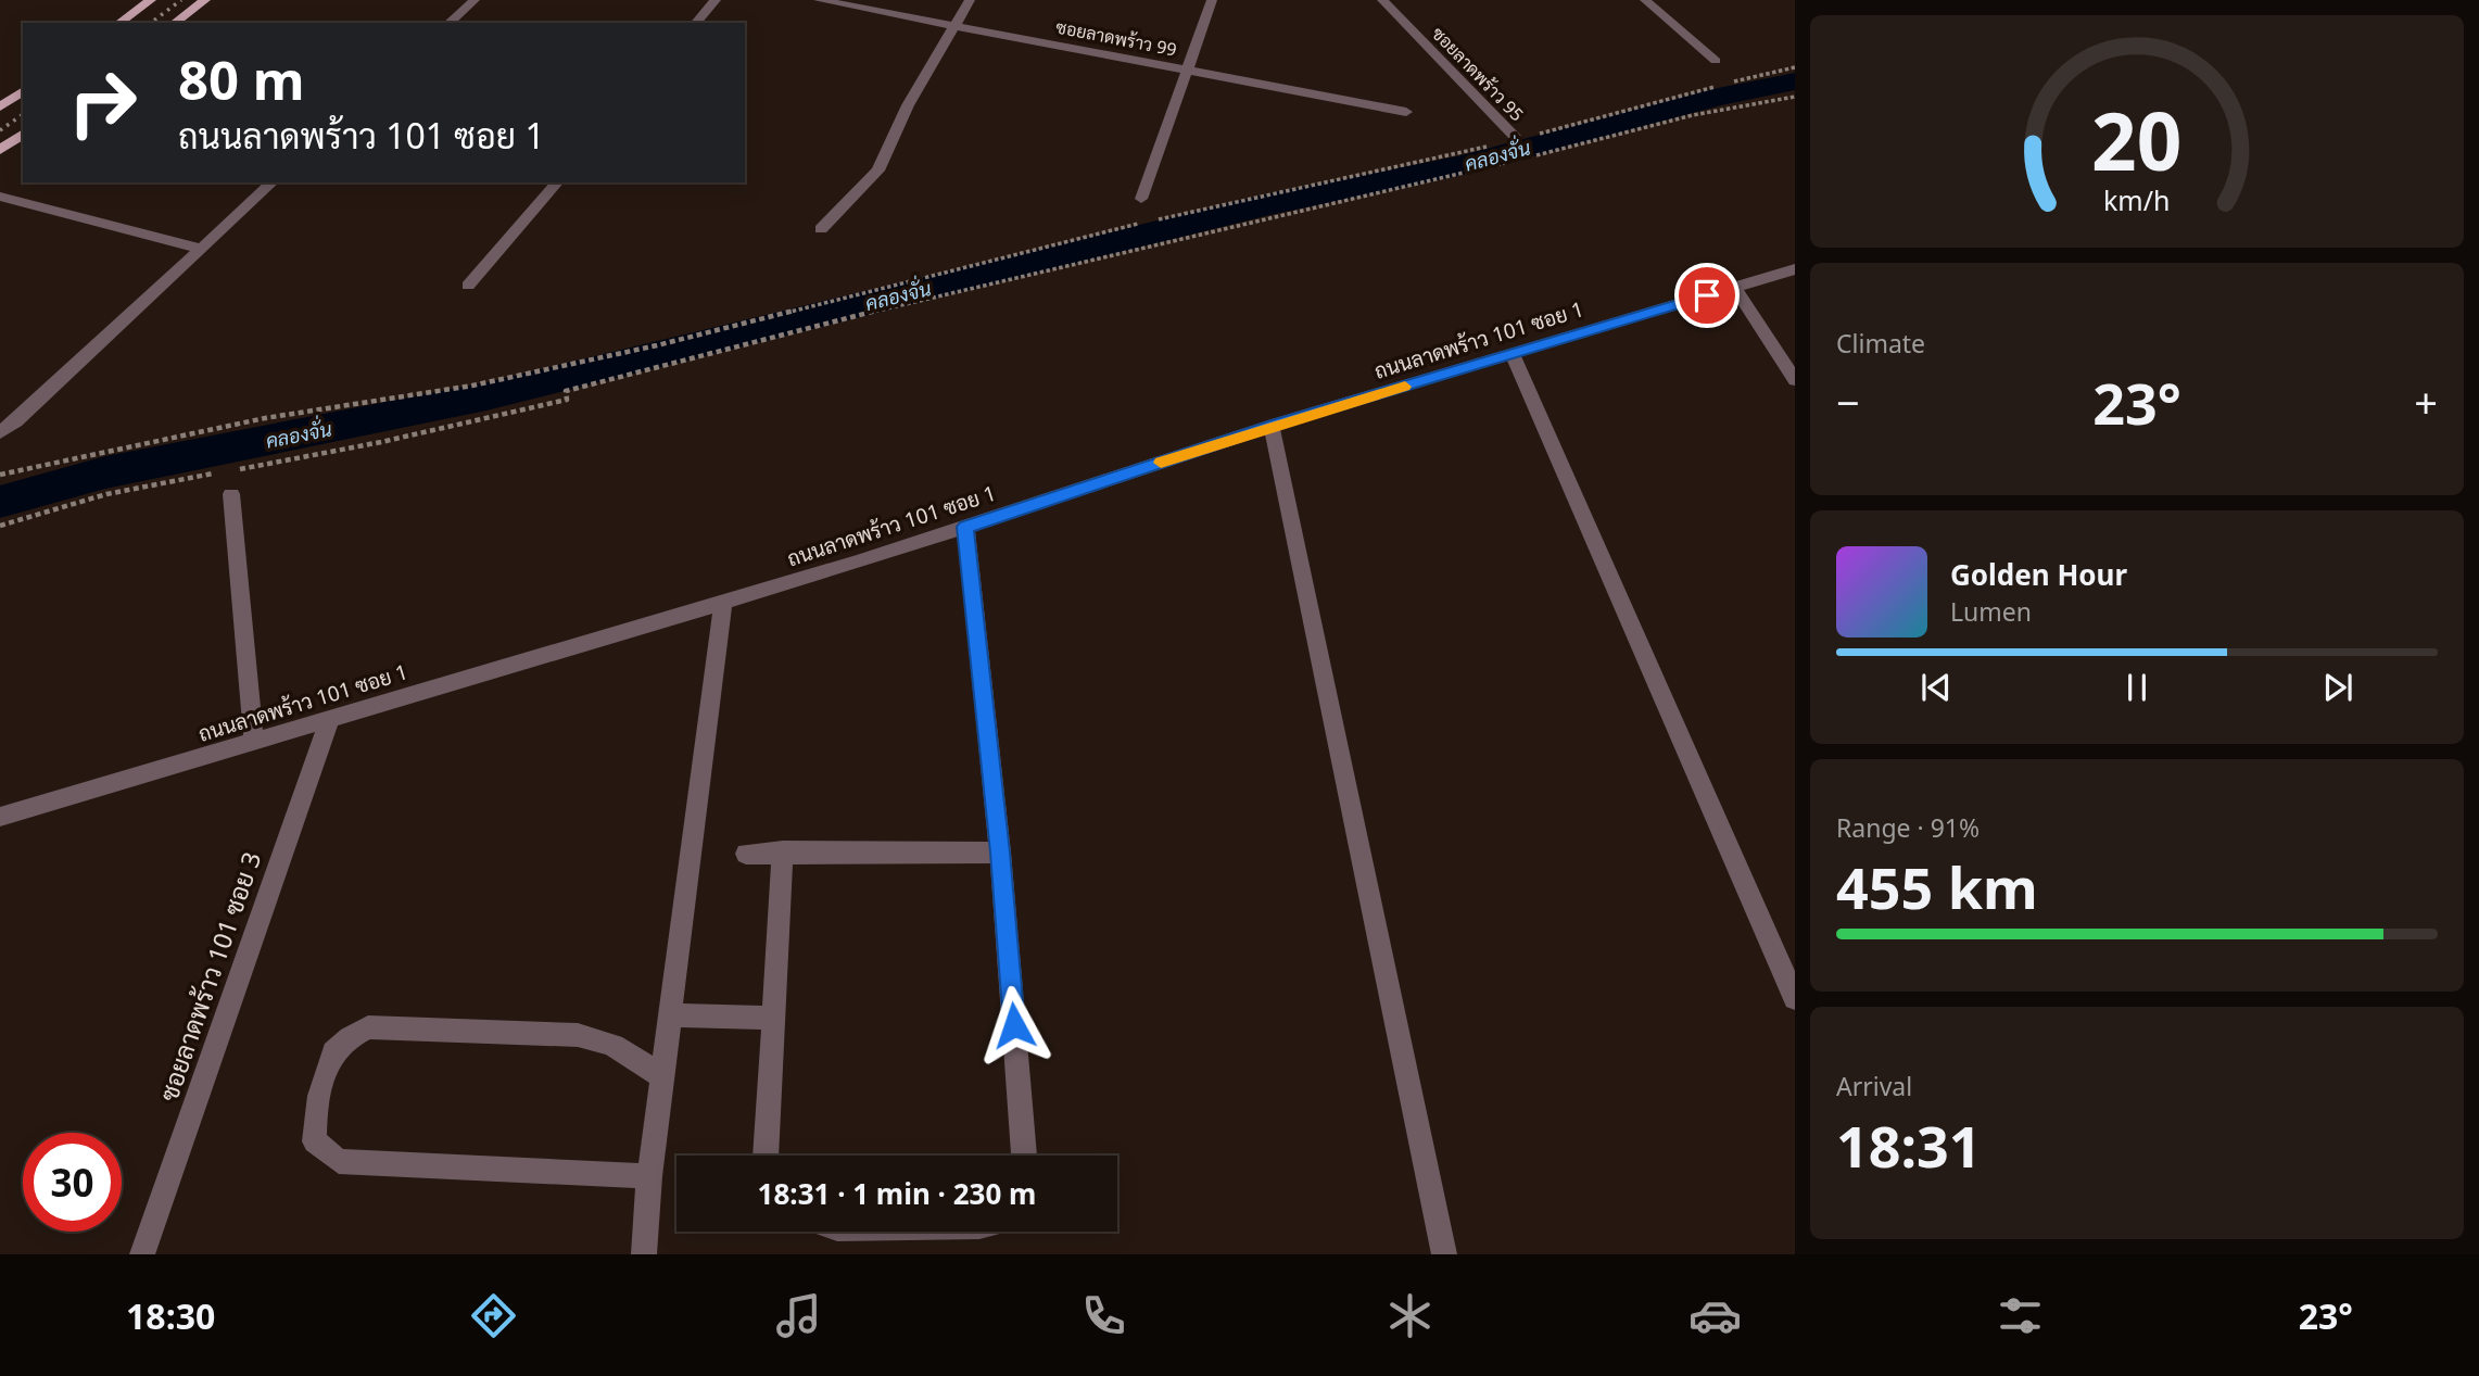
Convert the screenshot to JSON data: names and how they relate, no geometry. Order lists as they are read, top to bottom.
{
  "streets": {
    "street": [
      "ซอยลาดพร้าว 99",
      "ซอยลาดพร้าว 95",
      "ถนนลาดพร้าว 101 ซอย 1",
      "ซอยลาดพร้าว 101 ซอย 3"
    ]
  },
  "crossings": [
    ["ถนนลาดพร้าว 101 ซอย 1", "ซอยลาดพร้าว 101 ซอย 3"]
  ],
  "water": ["คลองจั่น"],
  "page": {
    "turn": ["80 m", "ถนนลาดพร้าว 101 ซอย 1"],
    "tile": [
      "Climate",
      ["Range · 91%", "455 km"],
      ["Arrival", "18:31"]
    ],
    "heat": ["−", "23°", "+"],
    "song": ["Golden Hour", "Lumen"],
    "limit": "30",
    "trip": "18:31 · 1 min · 230 m",
    "tabs": ["18:30", "23°"],
    "gauge": ["20", "km/h"]
  }
}
